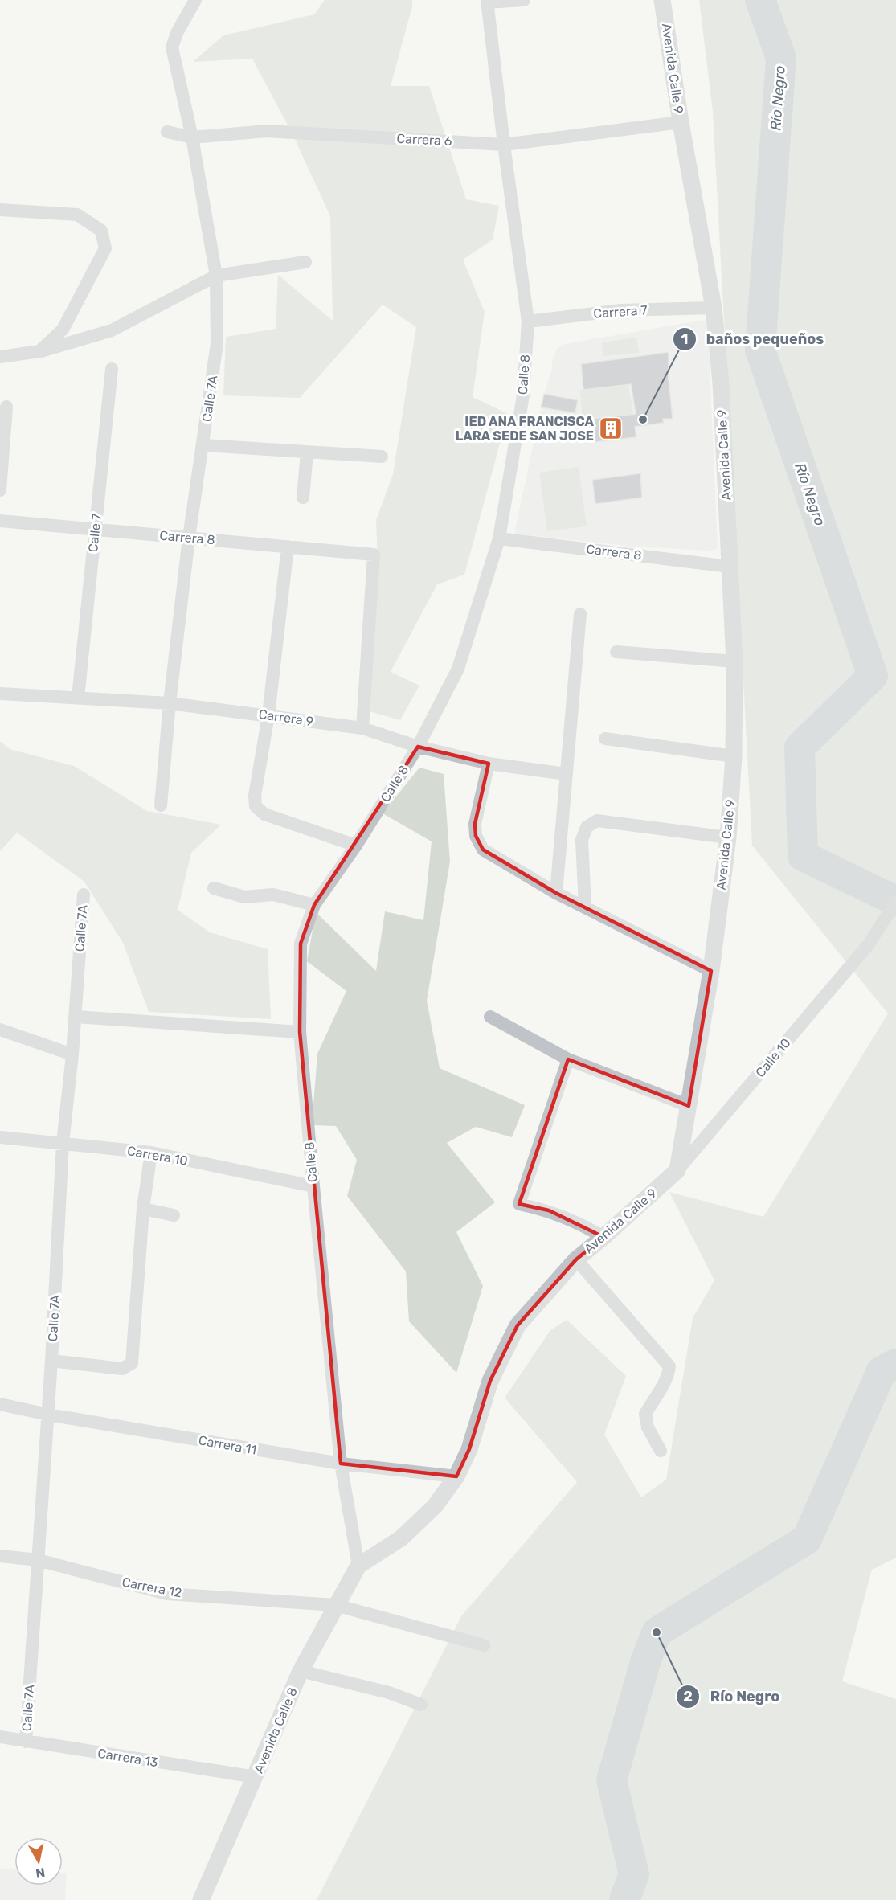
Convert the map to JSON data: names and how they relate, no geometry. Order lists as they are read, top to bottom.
{
  "streets": {
    "street": [
      "Avenida Calle 9",
      "Carrera 6",
      "Carrera 7",
      "Calle 8",
      "Calle 7A",
      "Calle 7",
      "Carrera 8",
      "Carrera 9",
      "Calle 10",
      "Carrera 10",
      "Carrera 11",
      "Carrera 12",
      "Avenida Calle 8",
      "Carrera 13"
    ]
  },
  "crossings": [
    ["Avenida Calle 9", "Carrera 6"],
    ["Avenida Calle 9", "Carrera 7"],
    ["Avenida Calle 9", "Calle 8"],
    ["Avenida Calle 9", "Carrera 8"],
    ["Avenida Calle 9", "Calle 10"],
    ["Avenida Calle 9", "Carrera 11"],
    ["Avenida Calle 9", "Avenida Calle 8"],
    ["Carrera 6", "Calle 8"],
    ["Carrera 6", "Calle 7A"],
    ["Carrera 7", "Calle 8"],
    ["Calle 8", "Carrera 8"],
    ["Calle 8", "Carrera 9"],
    ["Calle 8", "Carrera 10"],
    ["Calle 8", "Carrera 11"],
    ["Calle 8", "Avenida Calle 8"],
    ["Calle 7A", "Carrera 8"],
    ["Calle 7A", "Carrera 9"],
    ["Calle 7A", "Carrera 10"],
    ["Calle 7A", "Carrera 11"],
    ["Calle 7A", "Carrera 12"],
    ["Calle 7A", "Carrera 13"],
    ["Calle 7", "Carrera 8"],
    ["Calle 7", "Carrera 9"],
    ["Carrera 8", "Carrera 9"],
    ["Carrera 12", "Avenida Calle 8"],
    ["Avenida Calle 8", "Carrera 13"]
  ],
  "water": ["Río Negro"],
  "places": {
    "other": ["baños pequeños", "Río Negro"],
    "building": ["IED ANA FRANCISCA LARA SEDE SAN JOSE"]
  },
  "north": "bottom"
}
